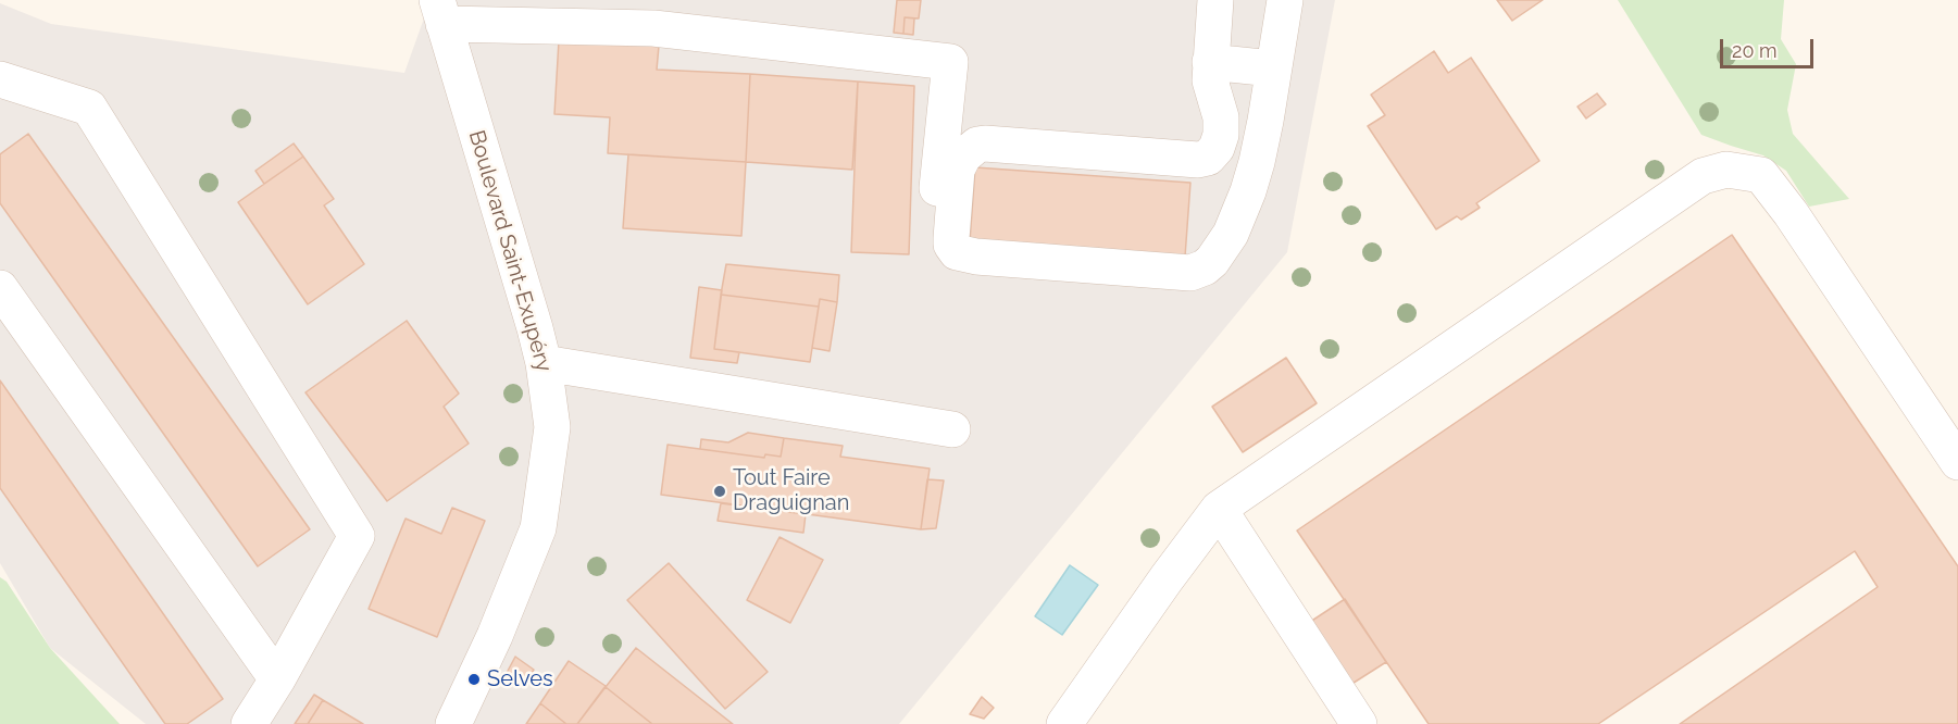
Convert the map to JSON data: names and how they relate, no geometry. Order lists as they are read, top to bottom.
{
  "streets": {
    "street": ["Boulevard Saint-Exupéry"]
  },
  "places": ["Tout Faire Draguignan", "Selves"],
  "scale_bar": "20 m"
}
